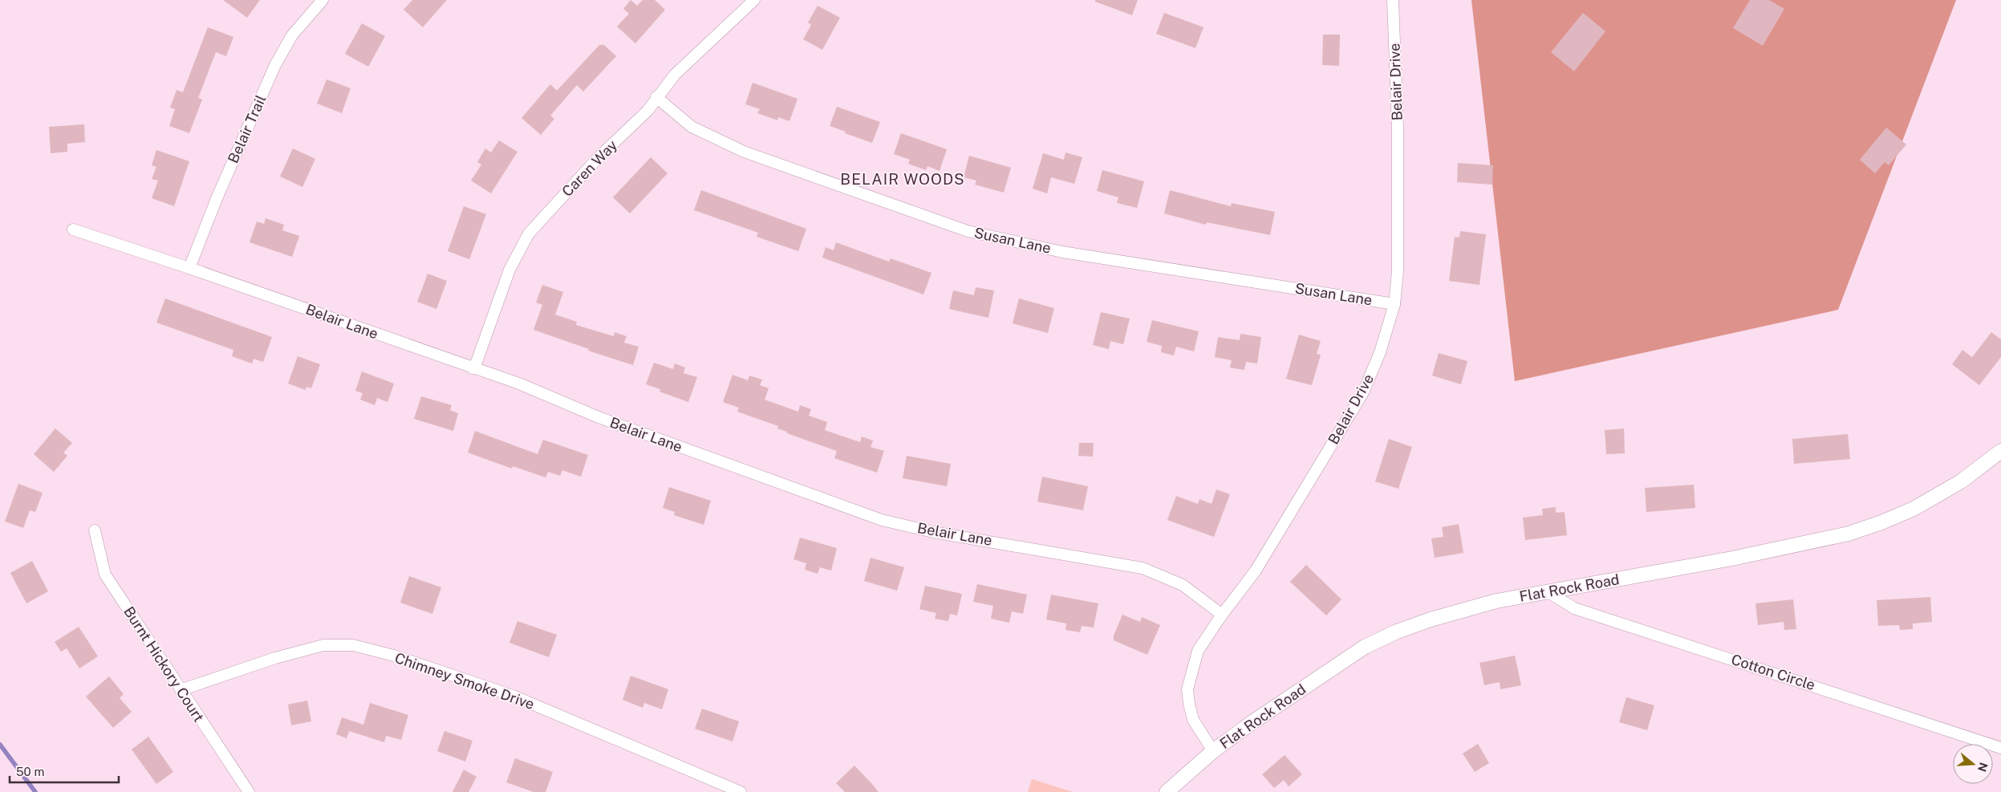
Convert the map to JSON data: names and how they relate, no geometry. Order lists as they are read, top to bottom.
{
  "streets": {
    "street": [
      "Belair Drive",
      "Belair Trail",
      "Caren Way",
      "Susan Lane",
      "Belair Lane",
      "Flat Rock Road",
      "Burnt Hickory Court",
      "Cotton Circle",
      "Chimney Smoke Drive"
    ]
  },
  "crossings": [
    ["Belair Drive", "Susan Lane"],
    ["Belair Drive", "Belair Lane"],
    ["Belair Drive", "Flat Rock Road"],
    ["Belair Trail", "Belair Lane"],
    ["Caren Way", "Susan Lane"],
    ["Caren Way", "Belair Lane"],
    ["Flat Rock Road", "Cotton Circle"],
    ["Burnt Hickory Court", "Chimney Smoke Drive"]
  ],
  "districts": ["BELAIR WOODS"],
  "scale_bar": "50 m",
  "north": "right"
}
